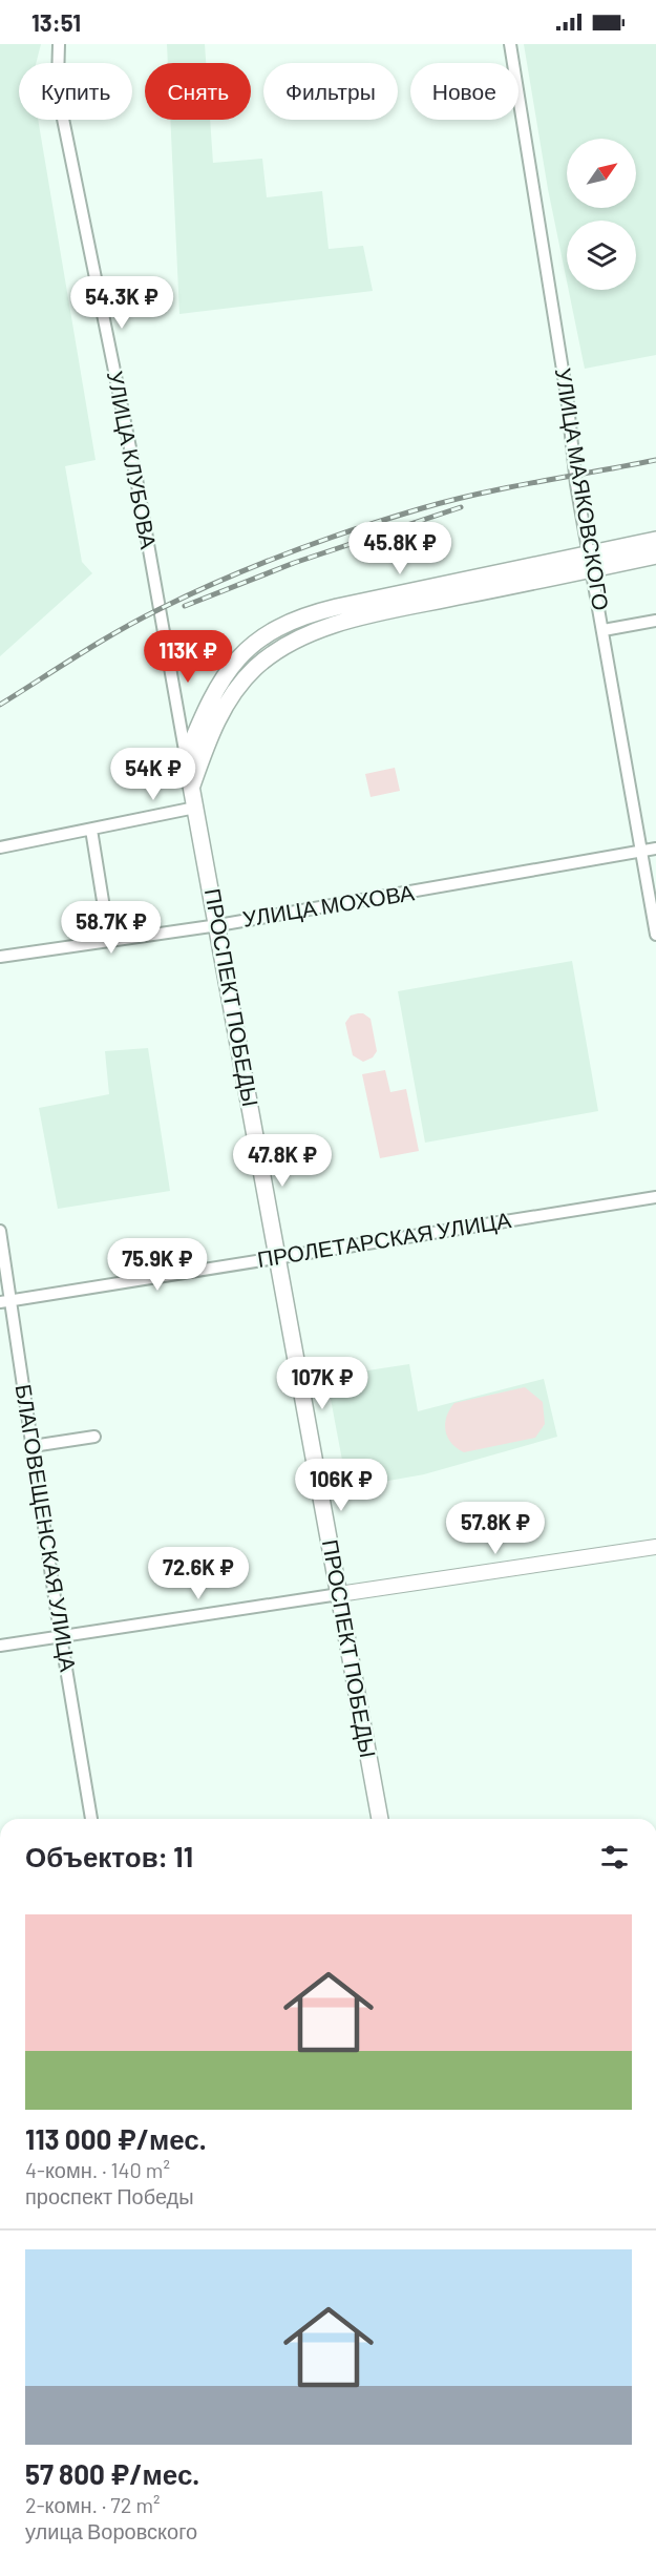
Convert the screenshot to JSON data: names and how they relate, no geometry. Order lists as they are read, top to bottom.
{
  "streets": {
    "main road": ["ПРОСПЕКТ ПОБЕДЫ"],
    "street": [
      "УЛИЦА КЛУБОВА",
      "УЛИЦА МАЯКОВСКОГО",
      "УЛИЦА МОХОВА",
      "ПРОЛЕТАРСКАЯ УЛИЦА",
      "БЛАГОВЕЩЕНСКАЯ УЛИЦА"
    ]
  },
  "crossings": [
    ["УЛИЦА КЛУБОВА", "ПРОСПЕКТ ПОБЕДЫ"],
    ["УЛИЦА МАЯКОВСКОГО", "УЛИЦА МОХОВА"],
    ["УЛИЦА МОХОВА", "ПРОСПЕКТ ПОБЕДЫ"],
    ["ПРОСПЕКТ ПОБЕДЫ", "ПРОЛЕТАРСКАЯ УЛИЦА"],
    ["ПРОЛЕТАРСКАЯ УЛИЦА", "БЛАГОВЕЩЕНСКАЯ УЛИЦА"]
  ],
  "north": "top right",
  "page": {
    "status": "13:51",
    "chip": [
      "Купить",
      "Снять",
      "Фильтры",
      "Новое"
    ],
    "price": [
      "54.3K ₽",
      "45.8K ₽",
      "113K ₽",
      "54K ₽",
      "58.7K ₽",
      "47.8K ₽",
      "75.9K ₽",
      "107K ₽",
      "106K ₽",
      "57.8K ₽",
      "72.6K ₽"
    ],
    "heading": "Объектов: 11",
    "list": [
      {
        "name": "113 000 ₽/мес.",
        "note": "4-комн. · 140 m² · проспект Победы"
      },
      {
        "name": "57 800 ₽/мес.",
        "note": "2-комн. · 72 m² · улица Воровского"
      }
    ]
  }
}
